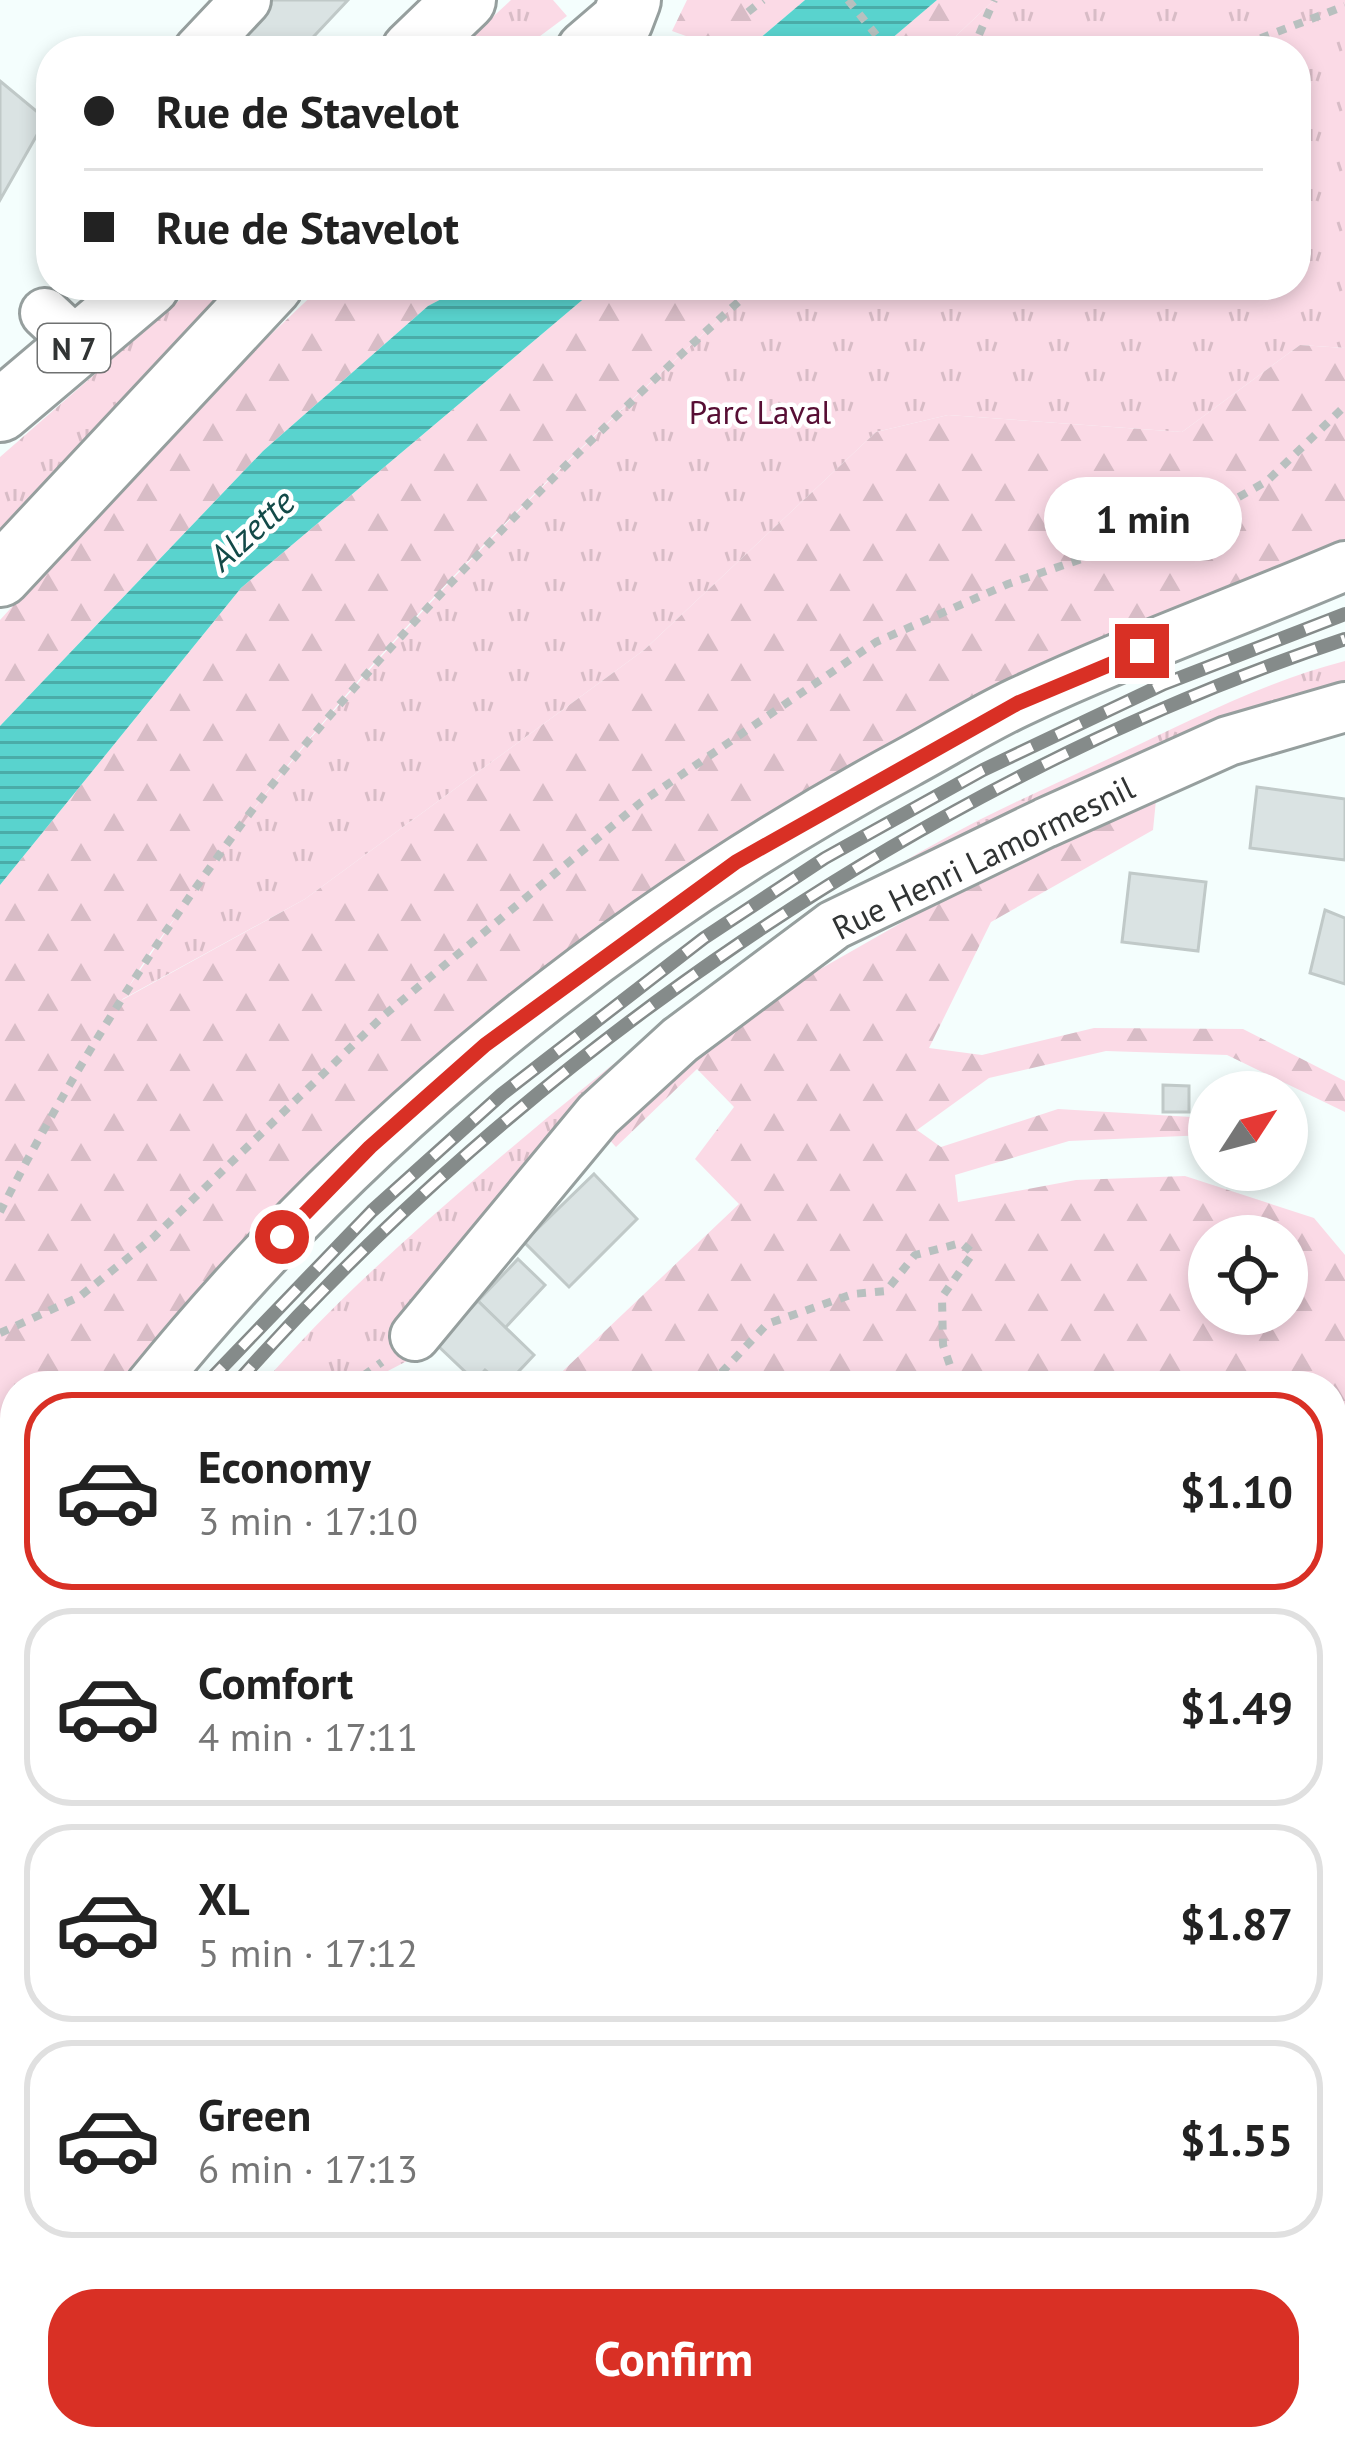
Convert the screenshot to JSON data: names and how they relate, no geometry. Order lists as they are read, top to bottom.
{
  "streets": {
    "main road": ["N 7"],
    "street": ["Rue Henri Lamormesnil"]
  },
  "water": ["Alzette"],
  "parks": ["Parc Laval"],
  "north": "top right",
  "page": {
    "banner": ["Rue de Stavelot", "Rue de Stavelot"],
    "bubble": "1 min",
    "list": [
      {
        "name": "Economy",
        "note": "3 min · 17:10",
        "value": "$1.10"
      },
      {
        "name": "Comfort",
        "note": "4 min · 17:11",
        "value": "$1.49"
      },
      {
        "name": "XL",
        "note": "5 min · 17:12",
        "value": "$1.87"
      },
      {
        "name": "Green",
        "note": "6 min · 17:13",
        "value": "$1.55"
      }
    ],
    "buttons": "Confirm"
  }
}
